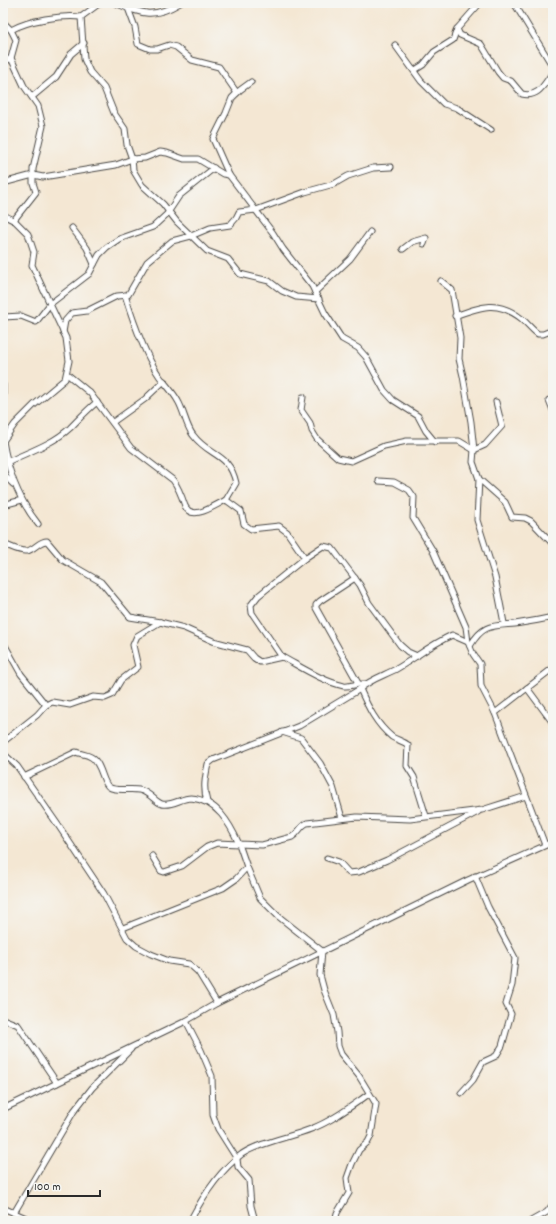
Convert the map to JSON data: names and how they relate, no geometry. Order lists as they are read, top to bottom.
{
  "scale_bar": "100 m"
}
